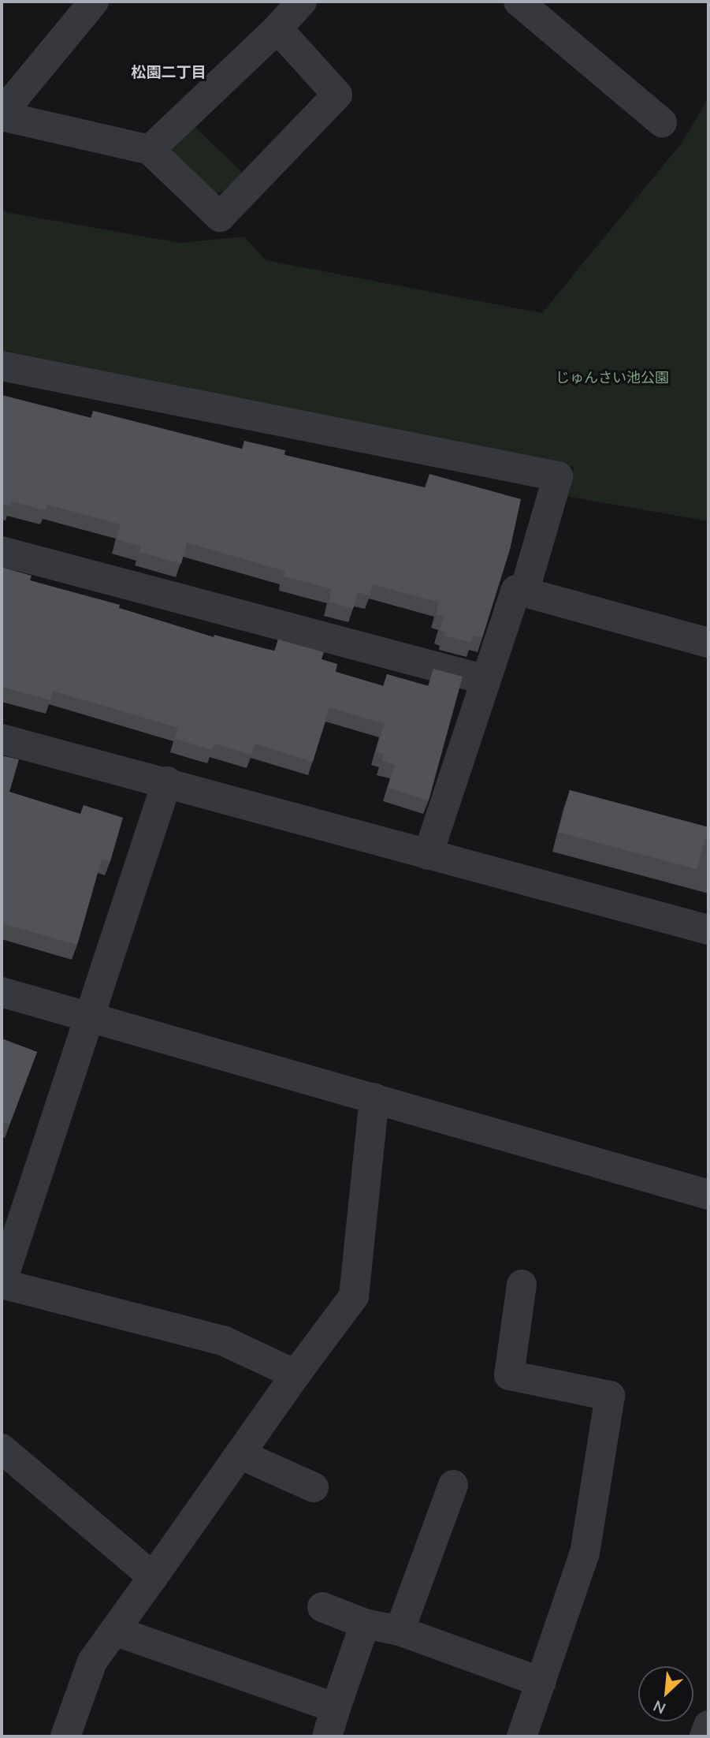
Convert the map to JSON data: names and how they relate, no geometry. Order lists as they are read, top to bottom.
{
  "districts": ["松園二丁目"],
  "parks": ["じゅんさい池公園"],
  "north": "bottom left"
}
